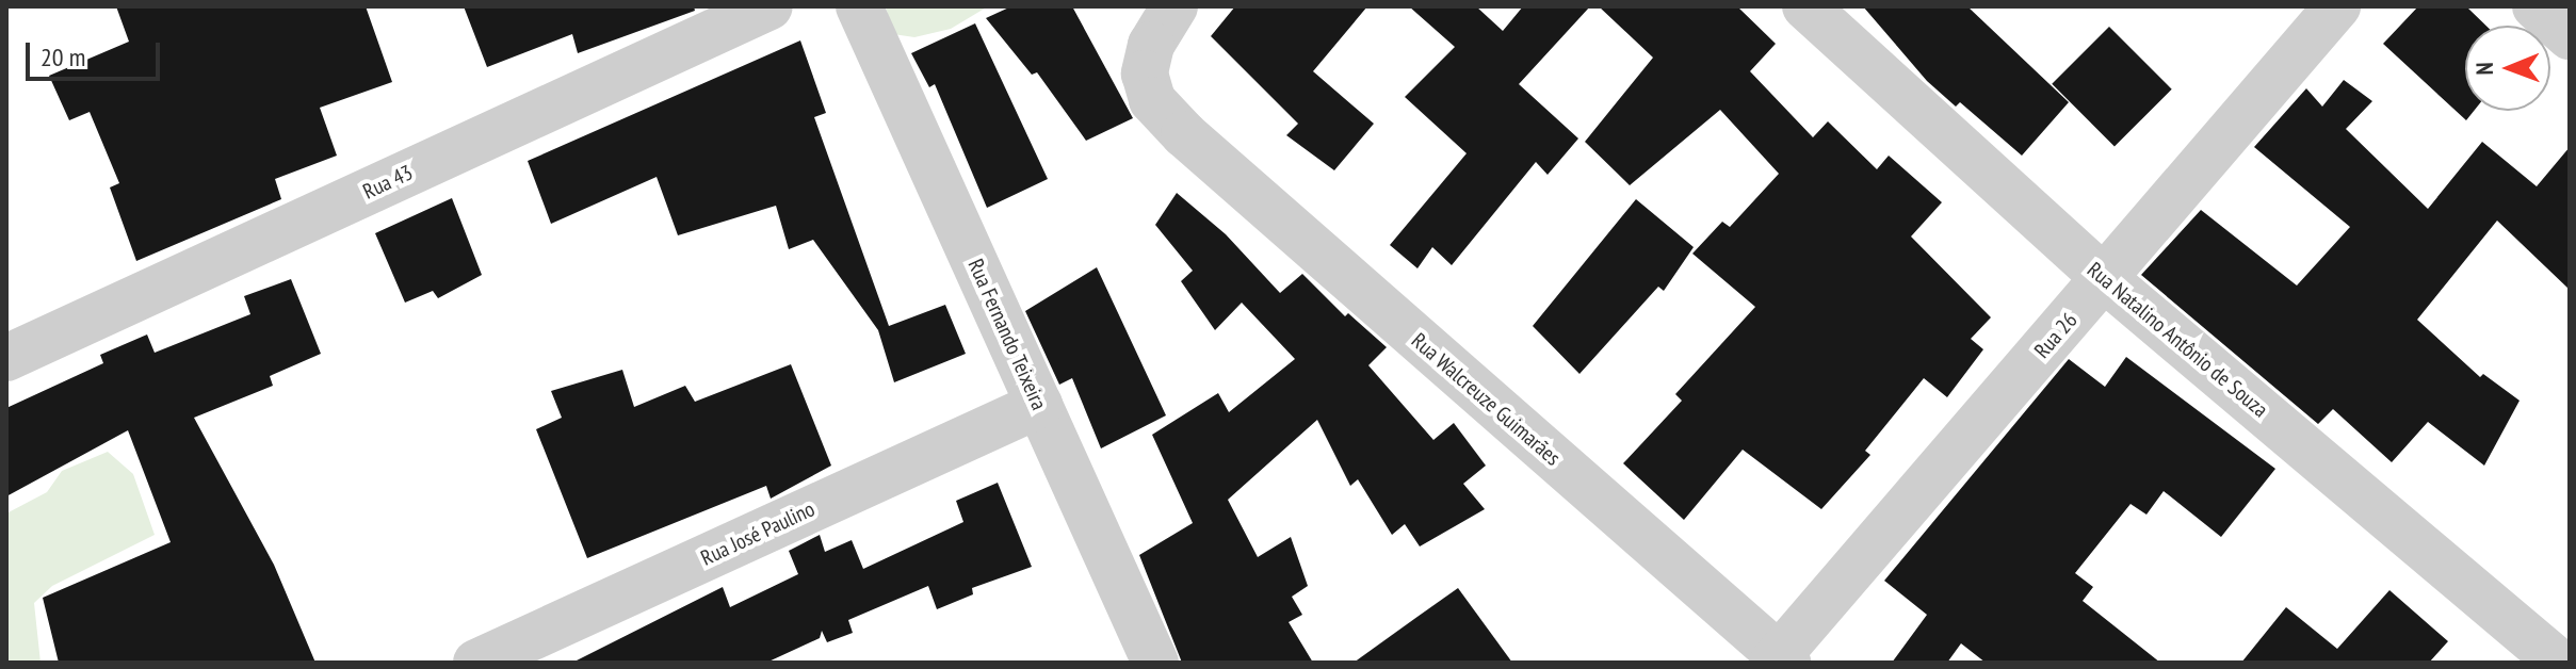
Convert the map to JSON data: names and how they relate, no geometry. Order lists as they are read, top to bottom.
{
  "streets": {
    "street": [
      "Rua 43",
      "Rua Fernando Teixeira",
      "Rua 26",
      "Rua Natalino Antônio de Souza",
      "Rua Walcreuze Guimarães",
      "Rua José Paulino"
    ]
  },
  "crossings": [
    ["Rua Fernando Teixeira", "Rua José Paulino"],
    ["Rua 26", "Rua Natalino Antônio de Souza"],
    ["Rua 26", "Rua Walcreuze Guimarães"]
  ],
  "scale_bar": "20 m",
  "north": "left"
}
